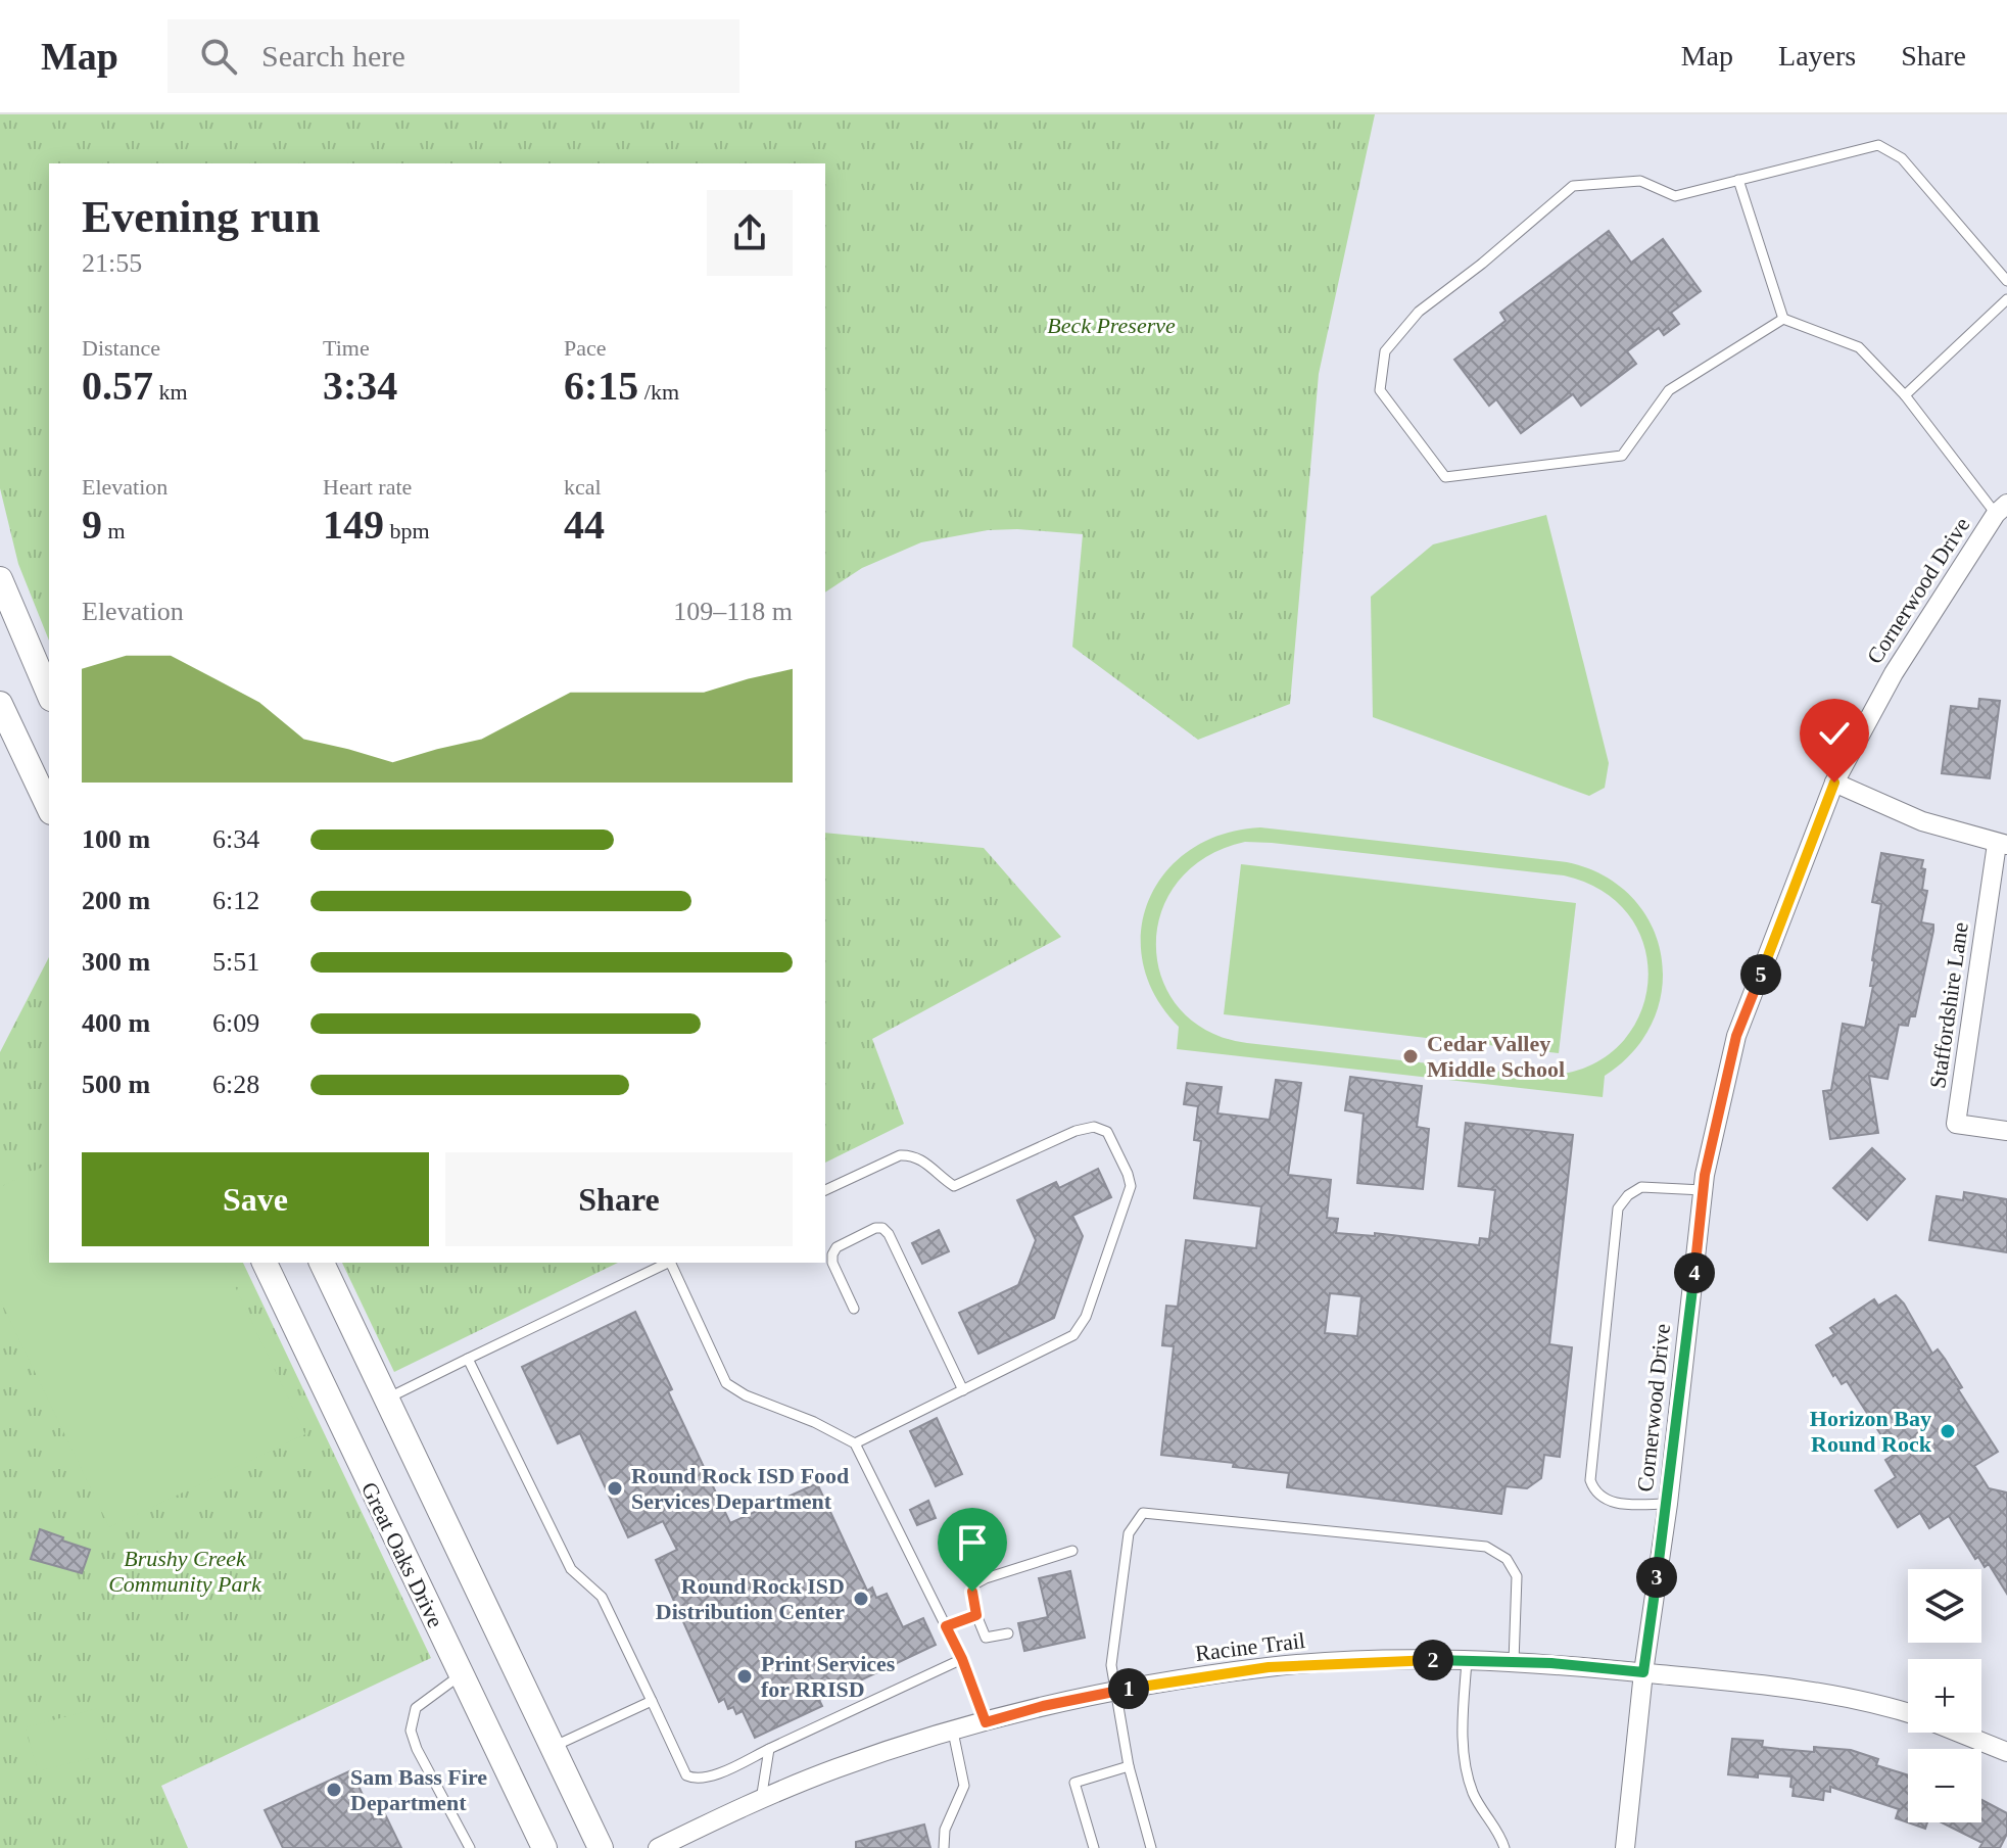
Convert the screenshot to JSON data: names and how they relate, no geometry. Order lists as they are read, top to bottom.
{
  "streets": {
    "street": [
      "Cornerwood Drive",
      "Staffordshire Lane",
      "Great Oaks Drive",
      "Racine Trail"
    ]
  },
  "crossings": [
    ["Cornerwood Drive", "Racine Trail"]
  ],
  "parks": ["Beck Preserve", "Brushy Creek Community Park"],
  "places": [
    "Cedar Valley Middle School",
    "Horizon Bay Round Rock",
    "Round Rock ISD Food Services Department",
    "Round Rock ISD Distribution Center",
    "Print Services for RRISD",
    "Sam Bass Fire Department"
  ],
  "page": {
    "header": "Map",
    "search": "Search here",
    "nav": ["Map", "Layers", "Share"],
    "heading": ["Evening run", "21:55"],
    "stats": [
      ["Distance", "0.57 km"],
      ["Time", "3:34"],
      ["Pace", "6:15 /km"],
      ["Elevation", "9 m"],
      ["Heart rate", "149 bpm"],
      ["kcal", "44"]
    ],
    "chart": ["Elevation", "109–118 m"],
    "list": [
      {
        "name": "100 m",
        "note": "6:34"
      },
      {
        "name": "200 m",
        "note": "6:12"
      },
      {
        "name": "300 m",
        "note": "5:51"
      },
      {
        "name": "400 m",
        "note": "6:09"
      },
      {
        "name": "500 m",
        "note": "6:28"
      }
    ],
    "pins": [
      "5",
      "4",
      "3",
      "2",
      "1"
    ],
    "buttons": ["Save", "Share"],
    "map_buttons": ["+", "−"]
  }
}
